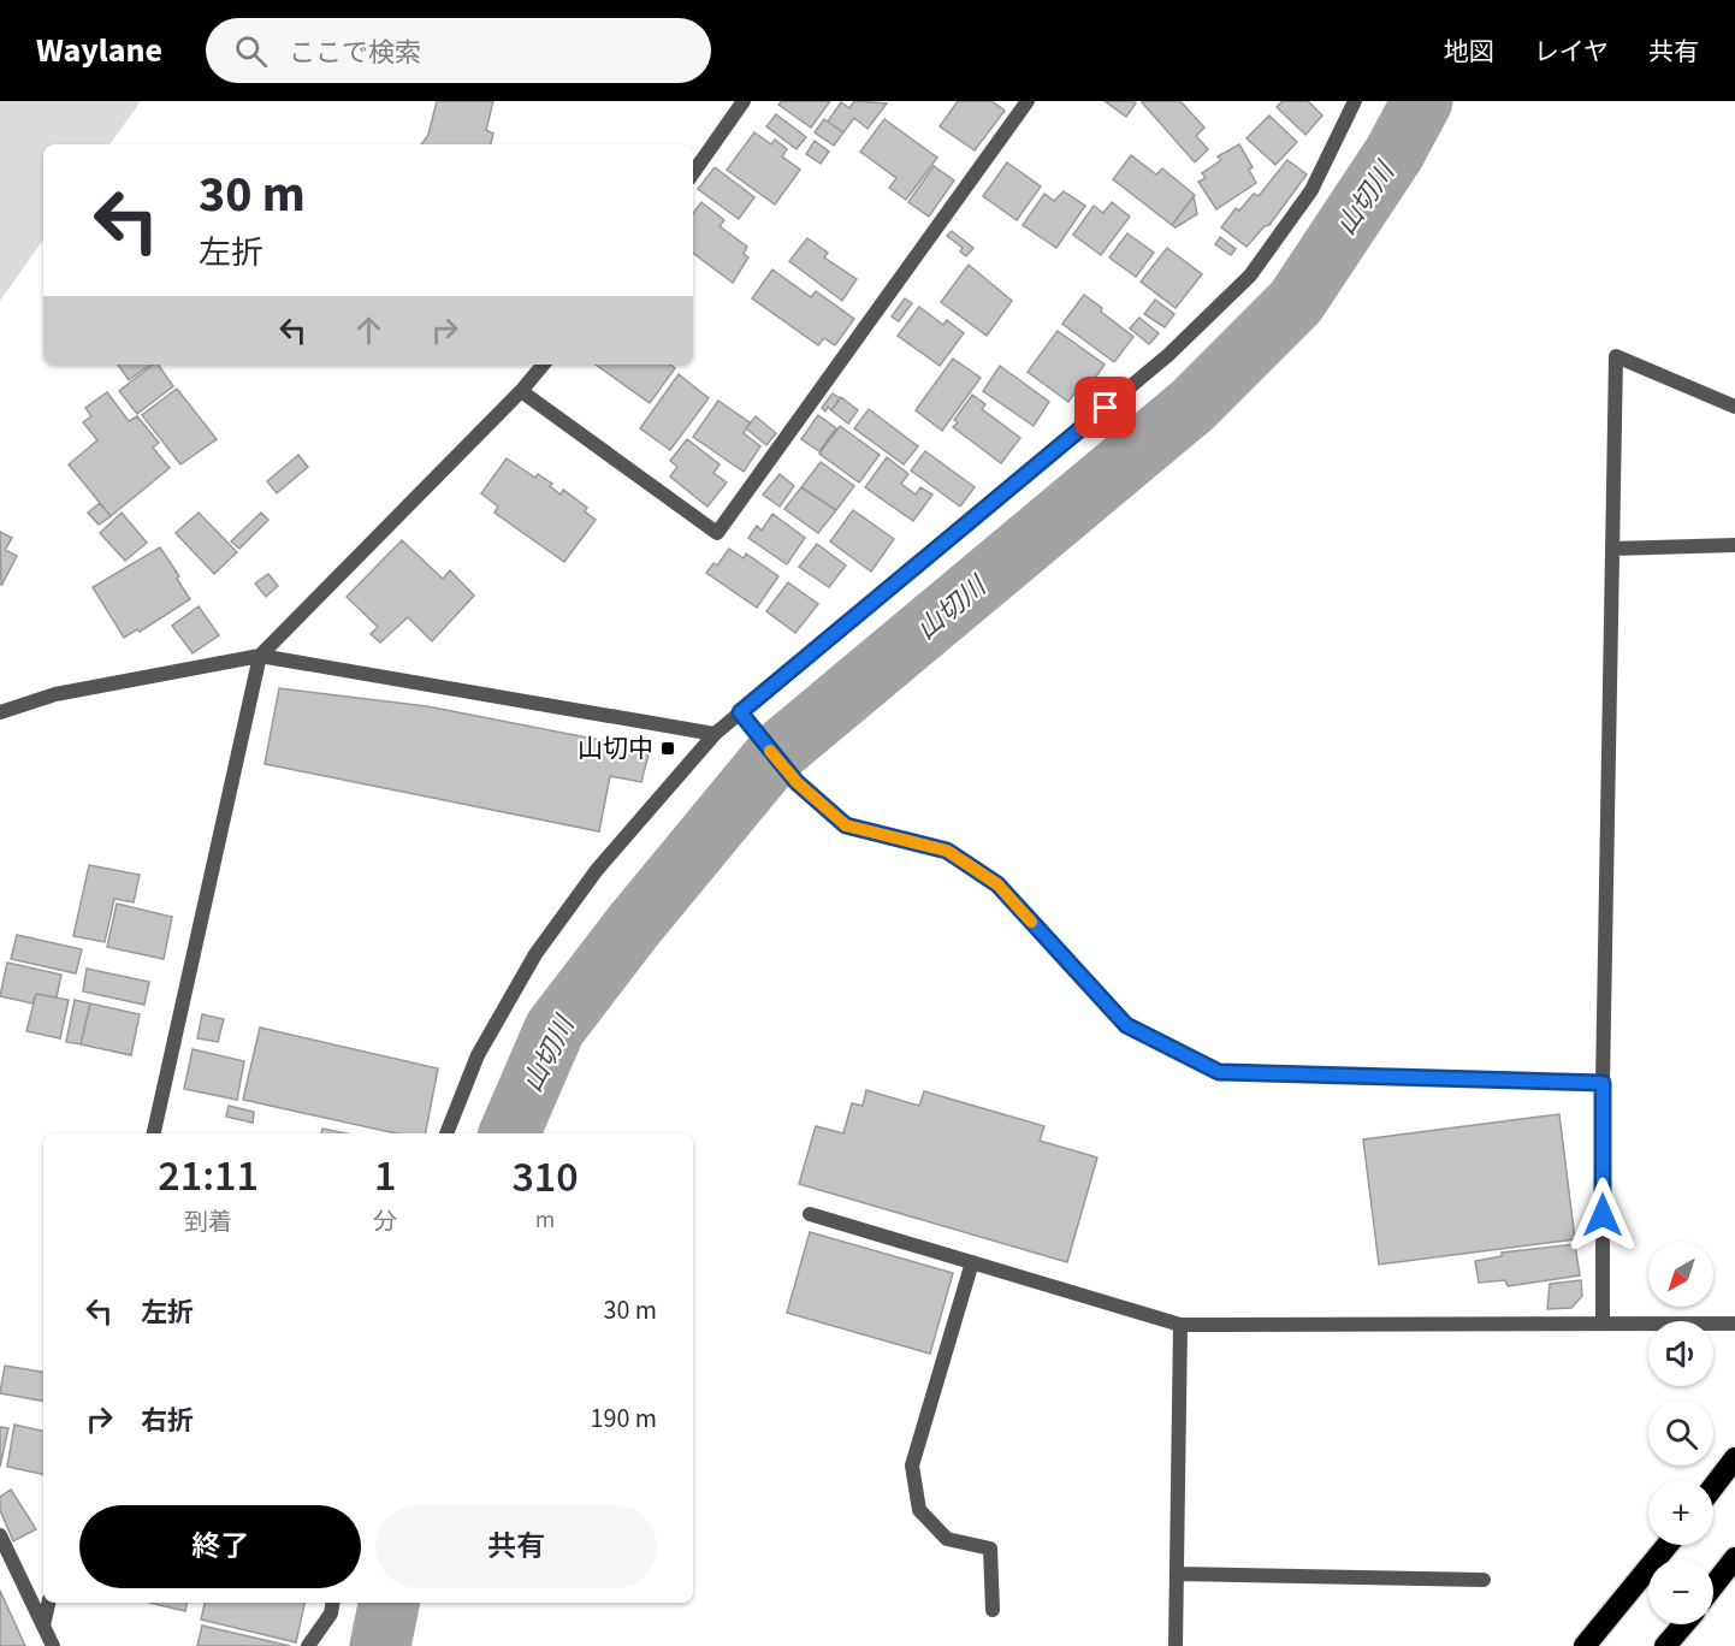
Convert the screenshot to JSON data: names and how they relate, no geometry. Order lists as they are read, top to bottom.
{
  "water": ["山切川"],
  "places": {
    "transit": ["山切中"]
  },
  "north": "bottom left",
  "page": {
    "header": "Waylane",
    "search": "ここで検索",
    "nav": ["地図", "レイヤ", "共有"],
    "turn": ["30 m", "左折"],
    "eta": [
      "21:11",
      "到着",
      "1",
      "分",
      "310",
      "m"
    ],
    "map_buttons": ["+", "−"],
    "list": [
      {
        "name": "左折",
        "value": "30 m"
      },
      {
        "name": "右折",
        "value": "190 m"
      }
    ],
    "buttons": ["終了", "共有"]
  }
}
